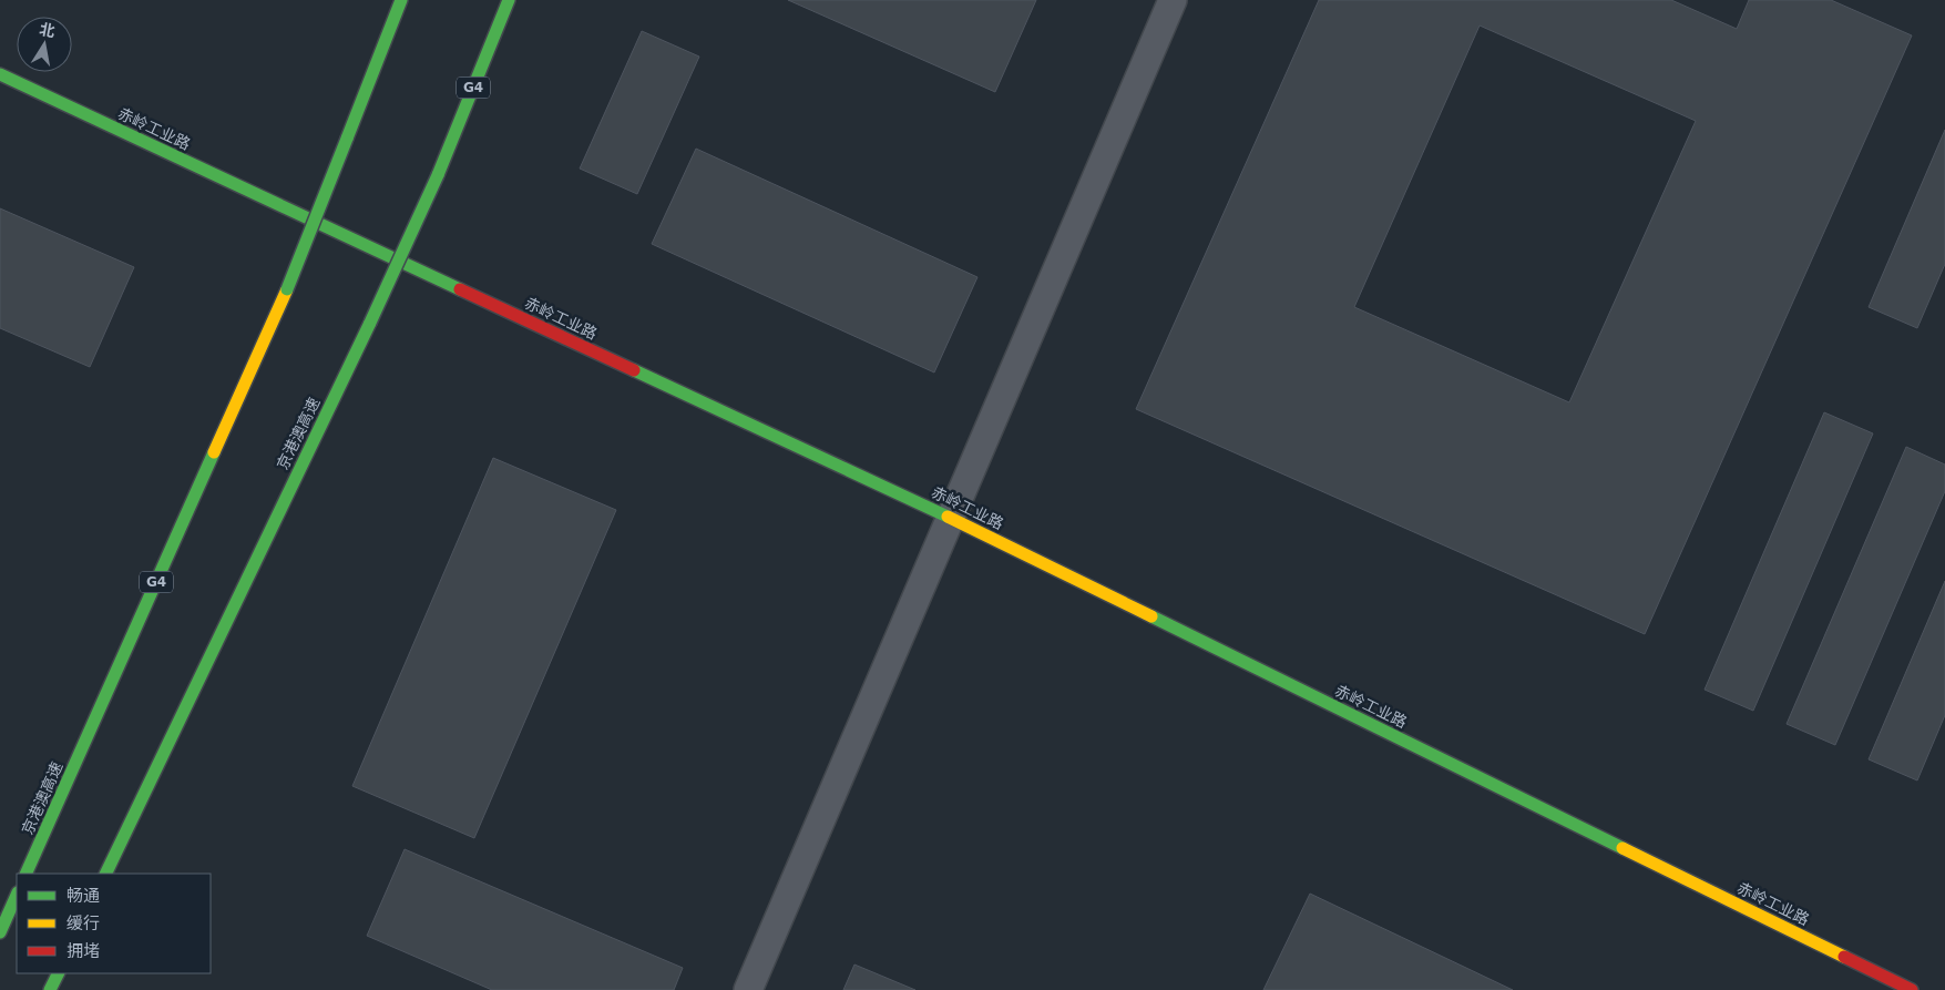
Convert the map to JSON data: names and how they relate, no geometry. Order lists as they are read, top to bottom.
{
  "streets": {
    "main road": ["G4", "赤岭工业路", "京港澳高速"]
  },
  "legend": ["畅通", "缓行", "拥堵"],
  "north": "top"
}
